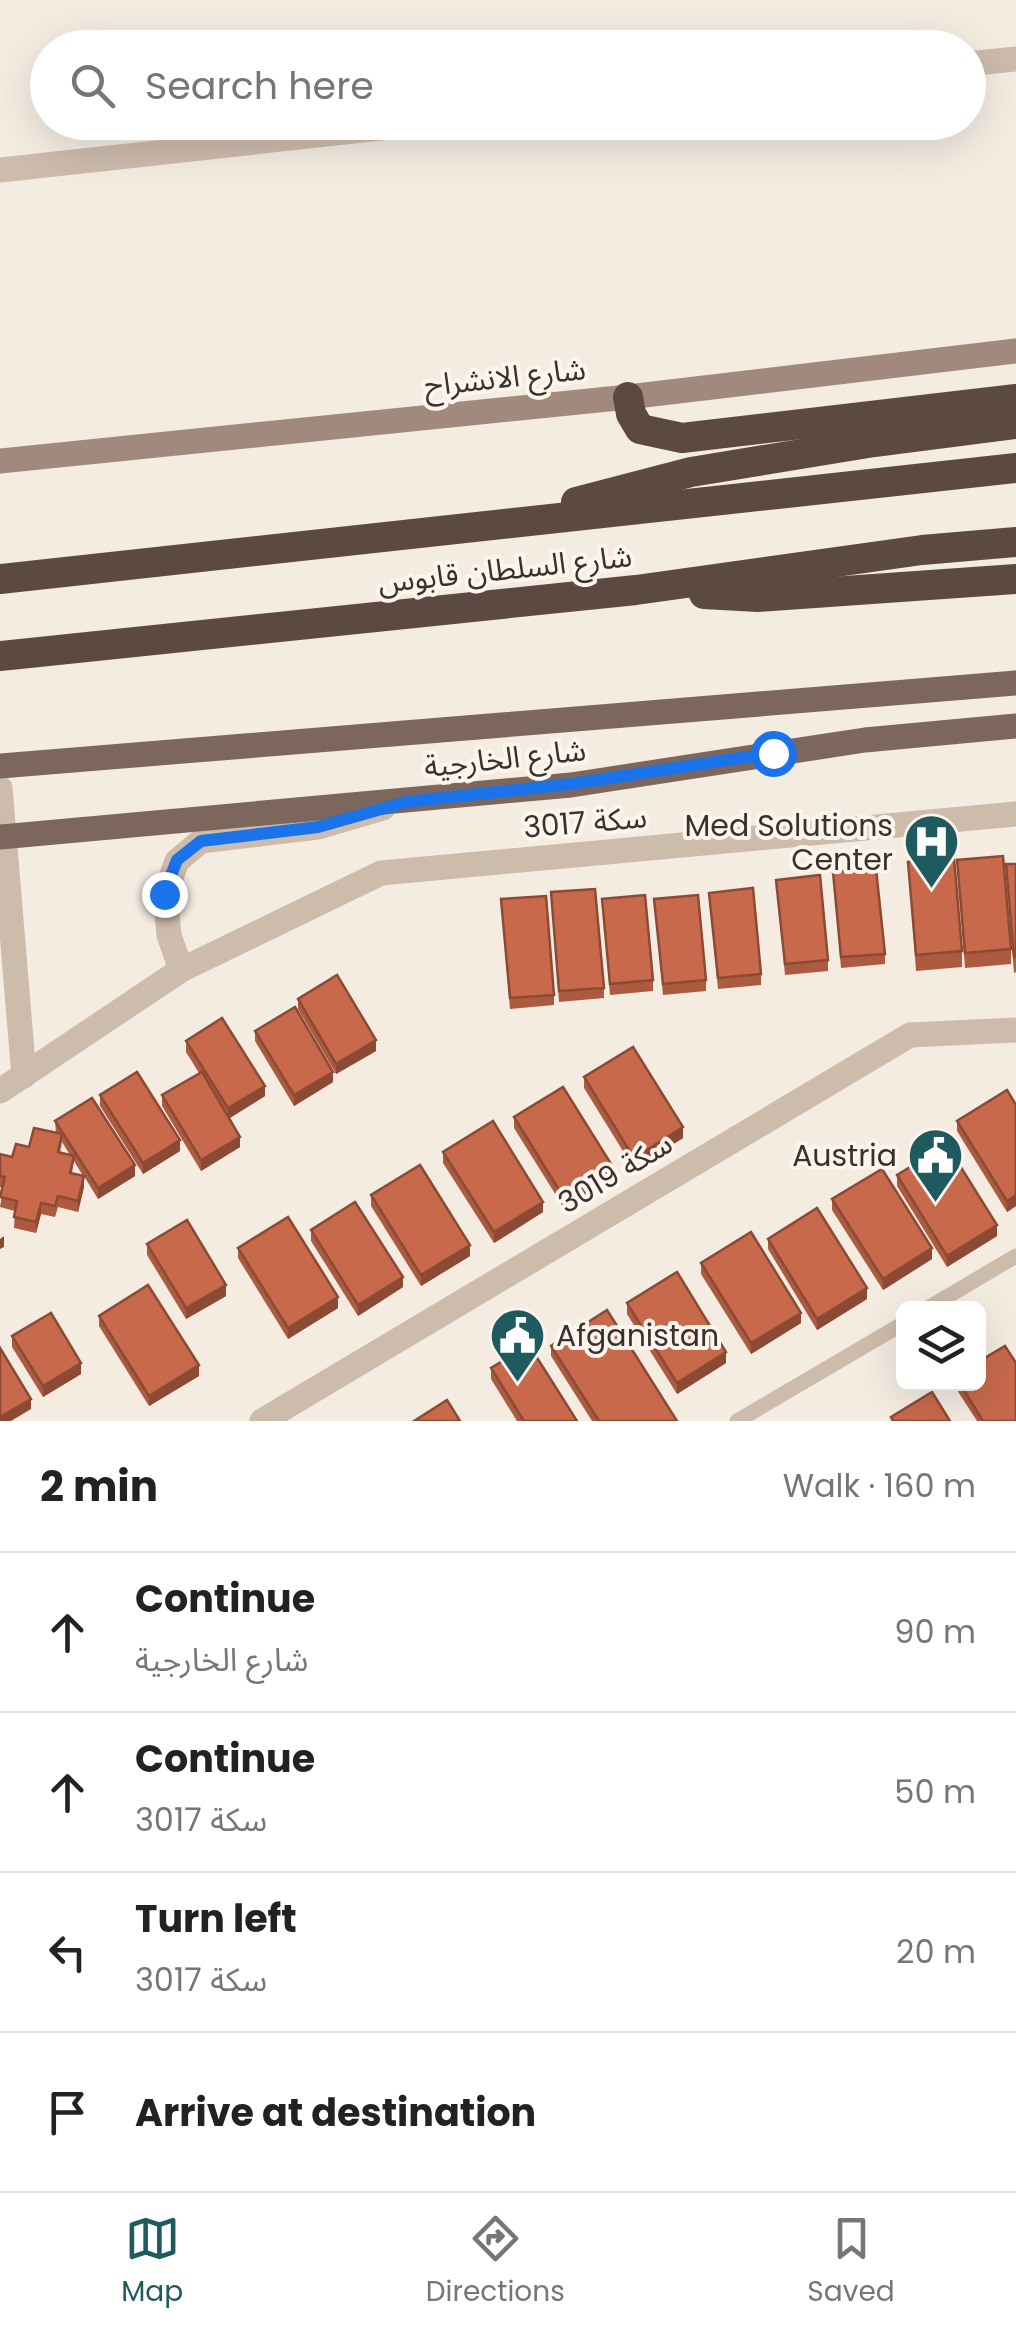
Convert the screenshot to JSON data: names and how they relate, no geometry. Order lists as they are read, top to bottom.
{
  "streets": {
    "highway": ["شارع السلطان قابوس"],
    "main road": ["شارع الخارجية"],
    "street": ["شارع الانشراح", "سكة 3017", "سكة 3019"]
  },
  "places": {
    "hospital": ["Med Solutions Center"],
    "public building": ["Austria", "Afganistan"]
  },
  "page": {
    "search": "Search here",
    "heading": ["2 min", "Walk · 160 m"],
    "list": [
      ["Continue", "شارع الخارجية", "90 m"],
      ["Continue", "سكة 3017", "50 m"],
      ["Turn left", "سكة 3017", "20 m"],
      "Arrive at destination"
    ],
    "nav": ["Map", "Directions", "Saved"]
  }
}
